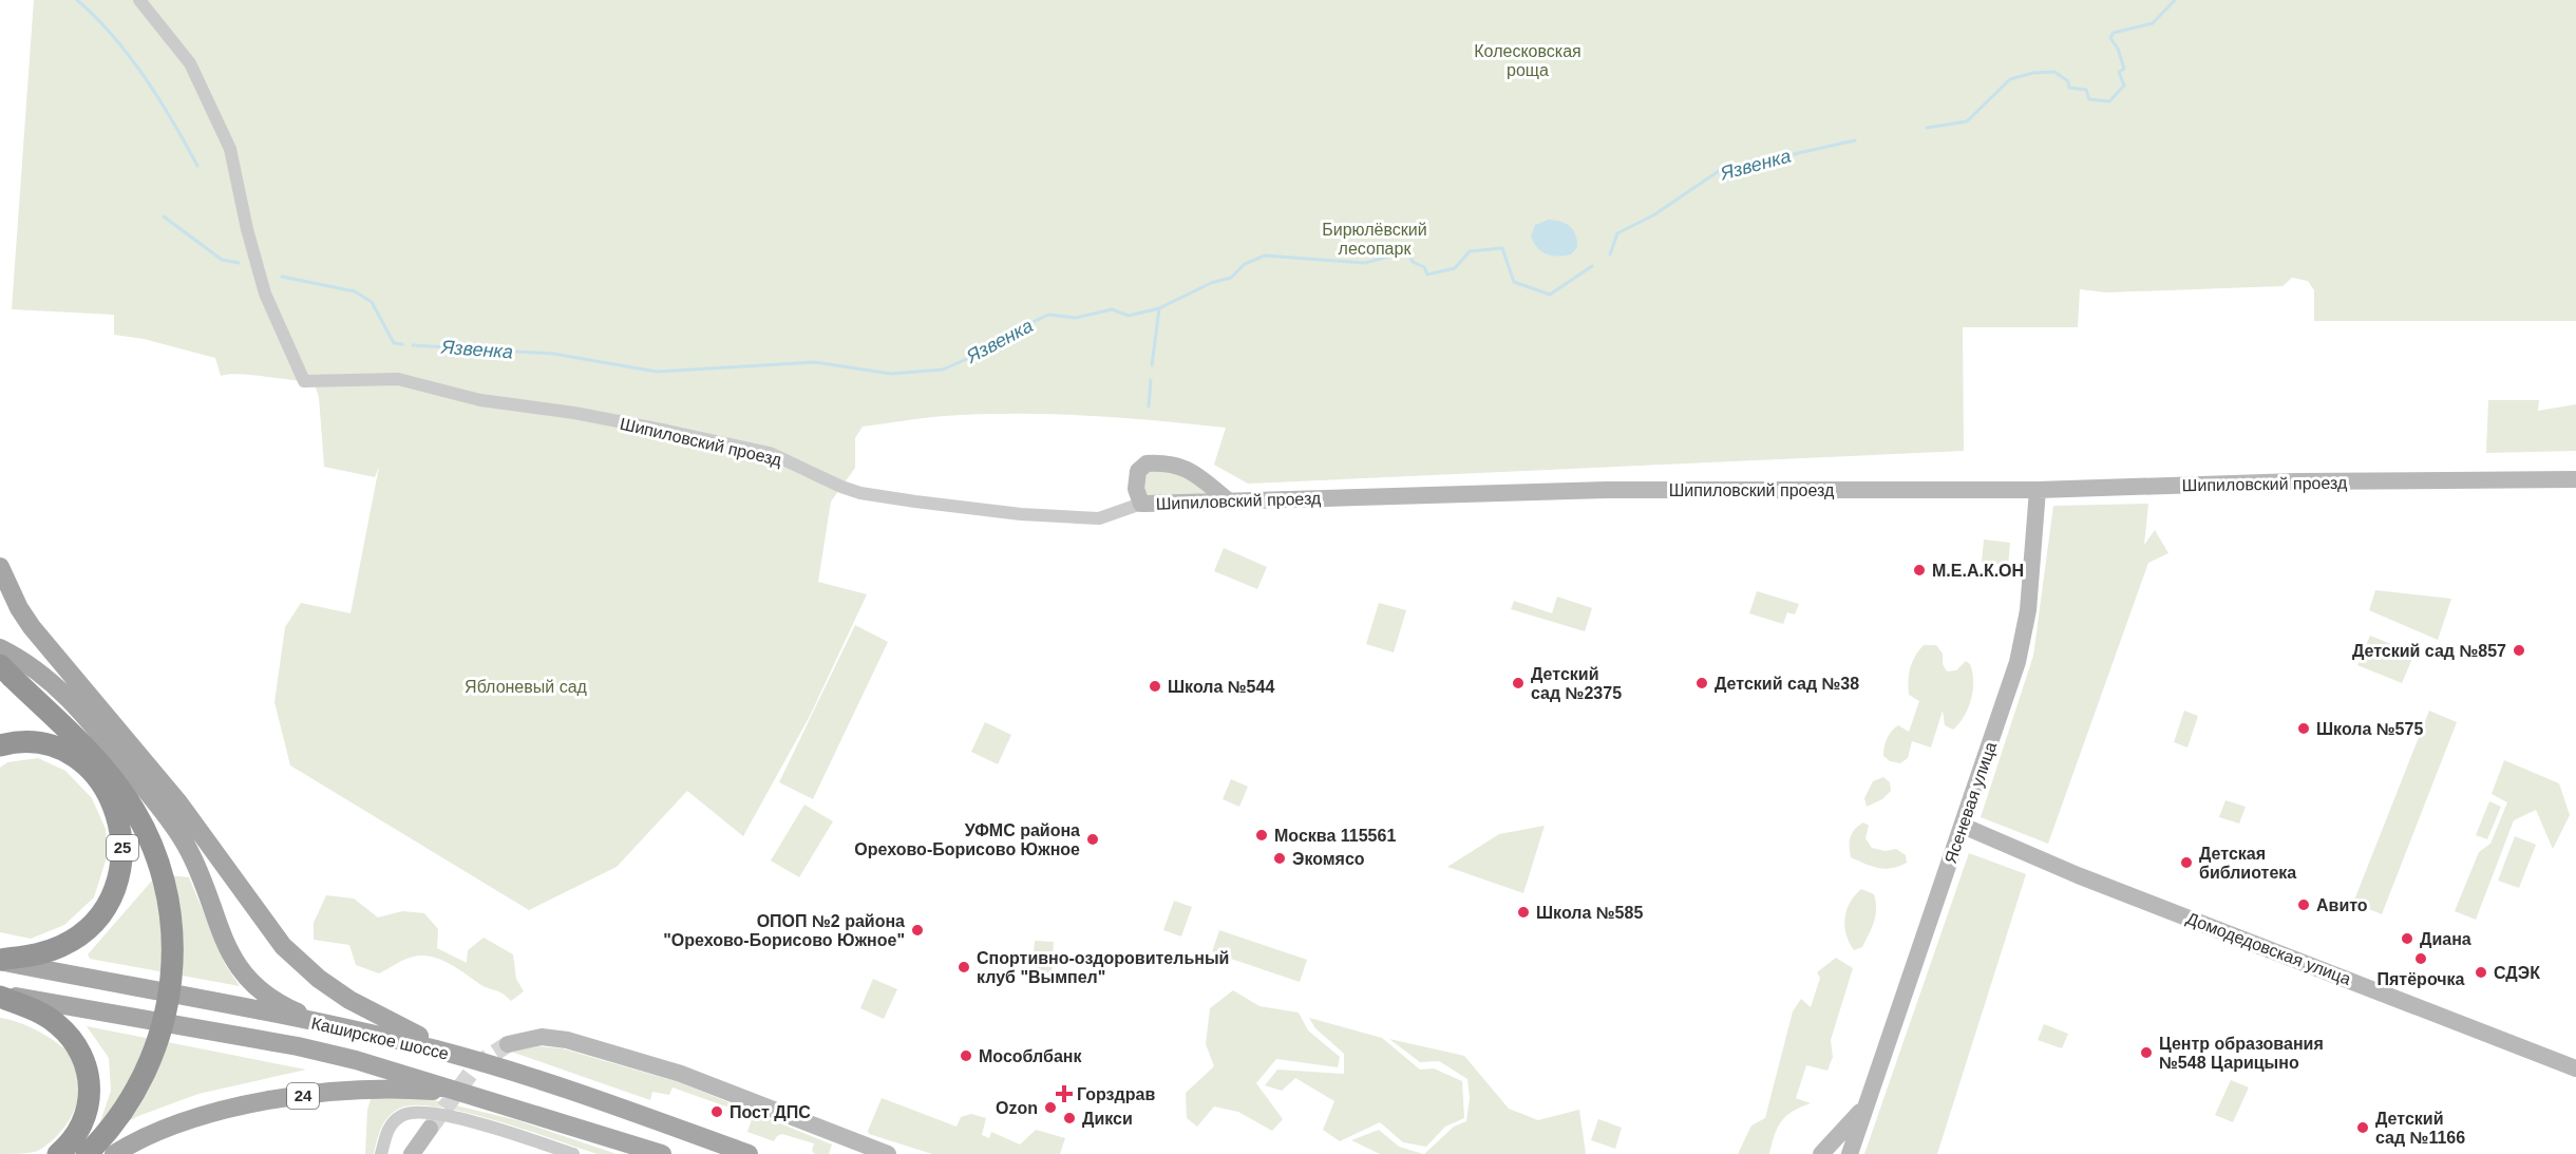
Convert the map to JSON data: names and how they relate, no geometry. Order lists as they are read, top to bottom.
{
  "streets": {
    "highway": ["25"],
    "main road": [
      "Шипиловский проезд",
      "Ясеневая улица",
      "Домодедовская улица",
      "Каширское шоссе",
      "24"
    ]
  },
  "crossings": [
    ["Шипиловский проезд", "Ясеневая улица"],
    ["Ясеневая улица", "Домодедовская улица"],
    ["25", "Каширское шоссе"],
    ["Каширское шоссе", "24"]
  ],
  "water": ["Язвенка"],
  "parks": ["Колесковская роща", "Бирюлёвский лесопарк", "Яблоневый сад"],
  "places": {
    "other": [
      "М.Е.А.К.ОН",
      "Детский сад №857",
      "Детский сад №2375",
      "Детский сад №38",
      "Школа №544",
      "Школа №575",
      "Москва 115561",
      "УФМС района Орехово-Борисово Южное",
      "Экомясо",
      "Детская библиотека",
      "Авито",
      "Школа №585",
      "ОПОП №2 района \"Орехово-Борисово Южное\"",
      "Диана",
      "Пятёрочка",
      "Спортивно-оздоровительный клуб \"Вымпел\"",
      "СДЭК",
      "Центр образования №548 Царицыно",
      "Мособлбанк",
      "Ozon",
      "Пост ДПС",
      "Дикси",
      "Детский сад №1166"
    ],
    "health": ["Горздрав"]
  }
}
